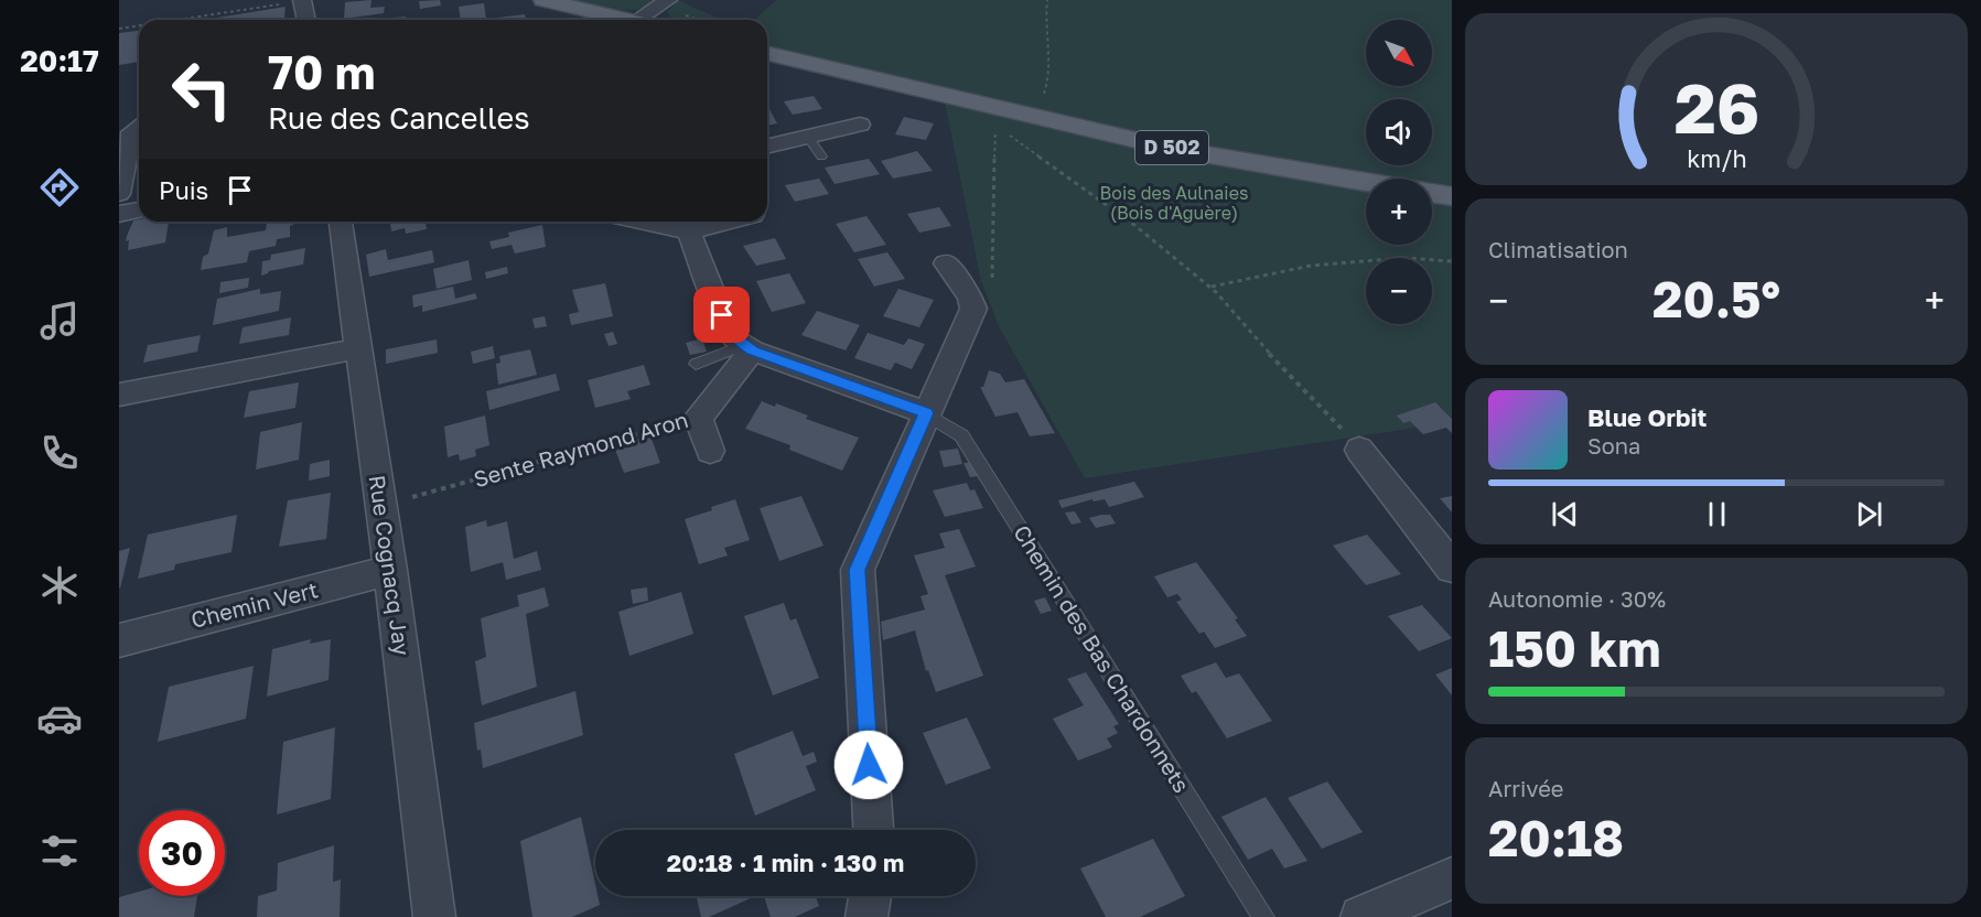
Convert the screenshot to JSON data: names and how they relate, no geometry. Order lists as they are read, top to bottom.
{
  "streets": {
    "main road": ["D 502"],
    "street": ["Sente Raymond Aron", "Rue Cognacq Jay", "Chemin Vert"],
    "lane": ["Chemin des Bas Chardonnets"]
  },
  "crossings": [
    ["Sente Raymond Aron", "Rue Cognacq Jay"],
    ["Rue Cognacq Jay", "Chemin Vert"]
  ],
  "parks": ["Bois des Aulnaies (Bois d'Aguère)"],
  "north": "bottom right",
  "page": {
    "tabs": "20:17",
    "map_buttons": ["+", "−"],
    "turn": ["70 m", "Rue des Cancelles"],
    "then": "Puis",
    "tile": [
      "Climatisation",
      ["Autonomie · 30%", "150 km"],
      ["Arrivée", "20:18"]
    ],
    "heat": ["−", "20.5°", "+"],
    "song": ["Blue Orbit", "Sona"],
    "limit": "30",
    "trip": "20:18 · 1 min · 130 m",
    "gauge": ["26", "km/h"]
  }
}
